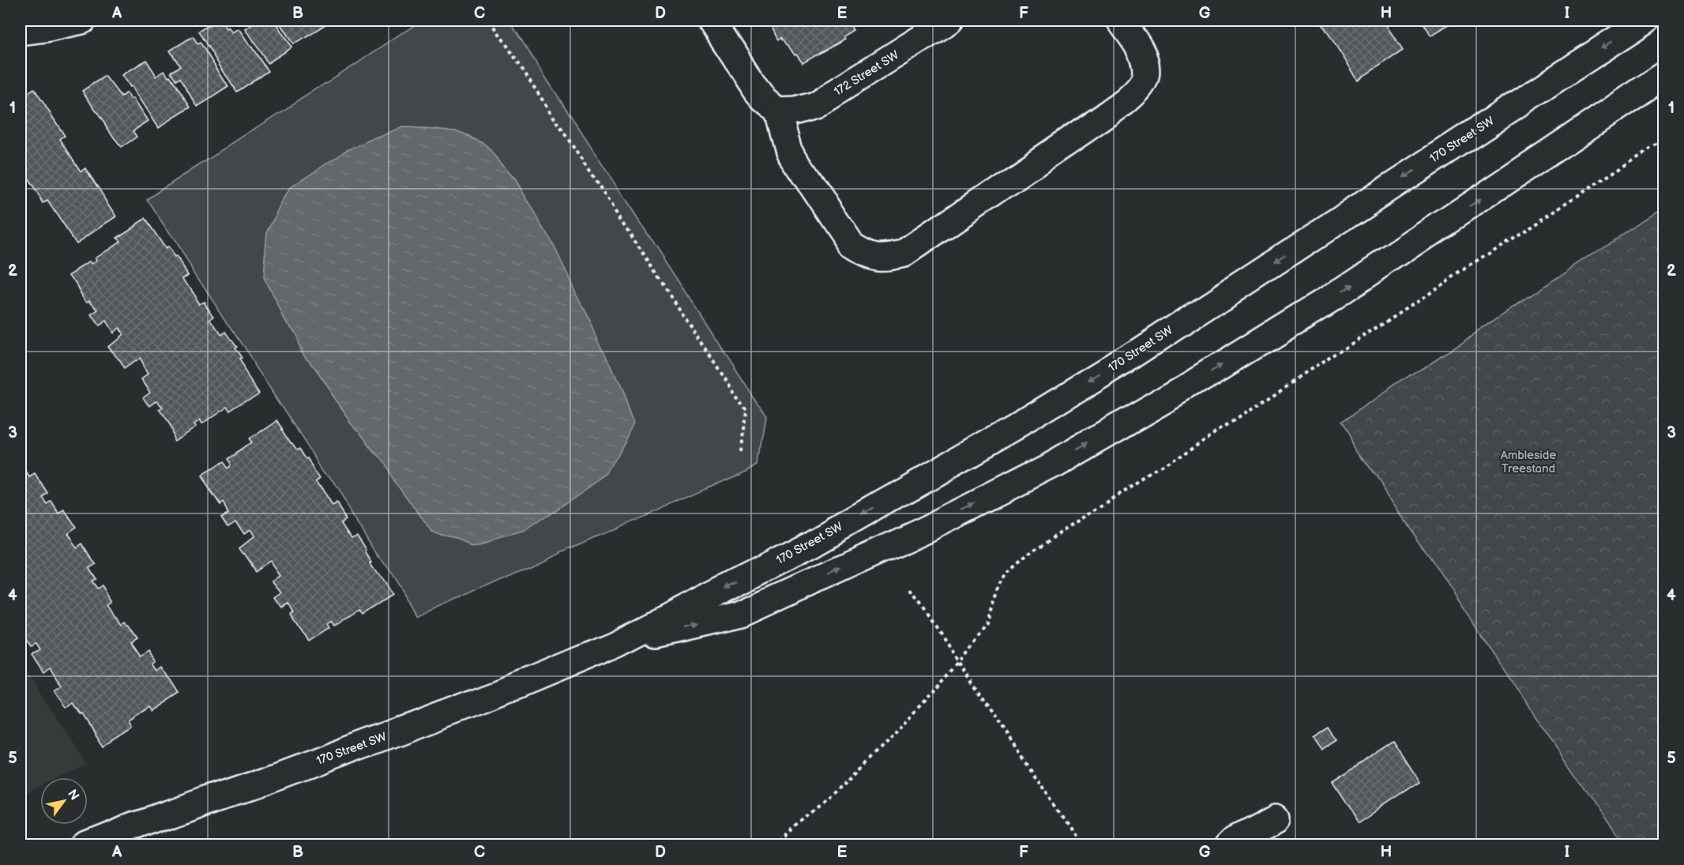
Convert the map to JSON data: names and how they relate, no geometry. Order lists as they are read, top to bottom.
{
  "streets": {
    "main road": ["172 Street SW", "170 Street SW"]
  },
  "parks": ["Ambleside Treestand"],
  "north": "top right",
  "grid": {
    "columns": [
      "A",
      "B",
      "C",
      "D",
      "E",
      "F",
      "G",
      "H",
      "I"
    ],
    "rows": [
      "1",
      "2",
      "3",
      "4",
      "5"
    ]
  }
}
